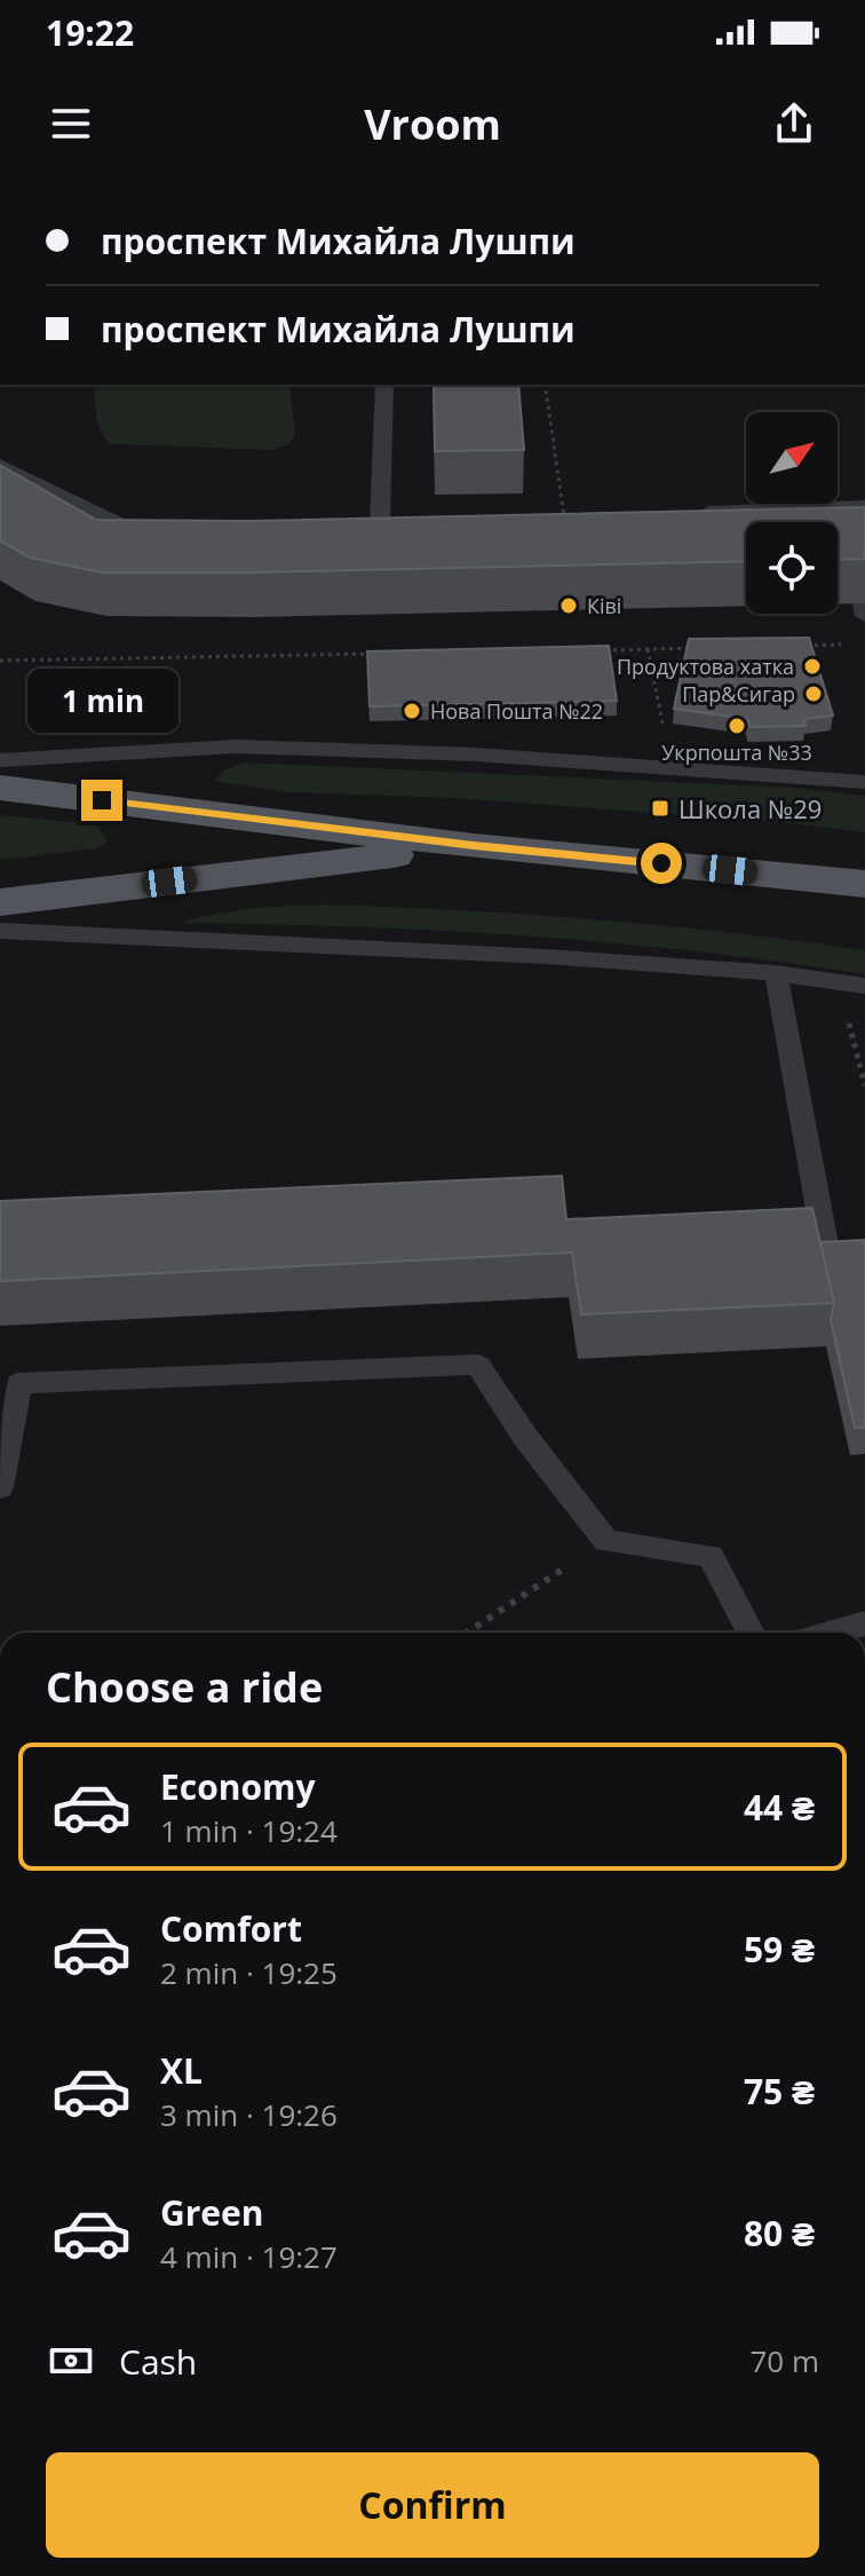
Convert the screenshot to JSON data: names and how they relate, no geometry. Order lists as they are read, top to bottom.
{
  "places": {
    "other": [
      "Ківі",
      "Продуктова хатка",
      "Пар&Сигар",
      "Нова Пошта №22",
      "Укрпошта №33"
    ],
    "transit": ["Школа №29"]
  },
  "north": "top right",
  "page": {
    "status": "19:22",
    "header": "Vroom",
    "banner": ["проспект Михайла Лушпи", "проспект Михайла Лушпи"],
    "bubble": "1 min",
    "heading": "Choose a ride",
    "list": [
      {
        "name": "Economy",
        "note": "1 min · 19:24",
        "value": "44 ₴"
      },
      {
        "name": "Comfort",
        "note": "2 min · 19:25",
        "value": "59 ₴"
      },
      {
        "name": "XL",
        "note": "3 min · 19:26",
        "value": "75 ₴"
      },
      {
        "name": "Green",
        "note": "4 min · 19:27",
        "value": "80 ₴"
      }
    ],
    "pay": ["Cash", "70 m"],
    "buttons": "Confirm"
  }
}
